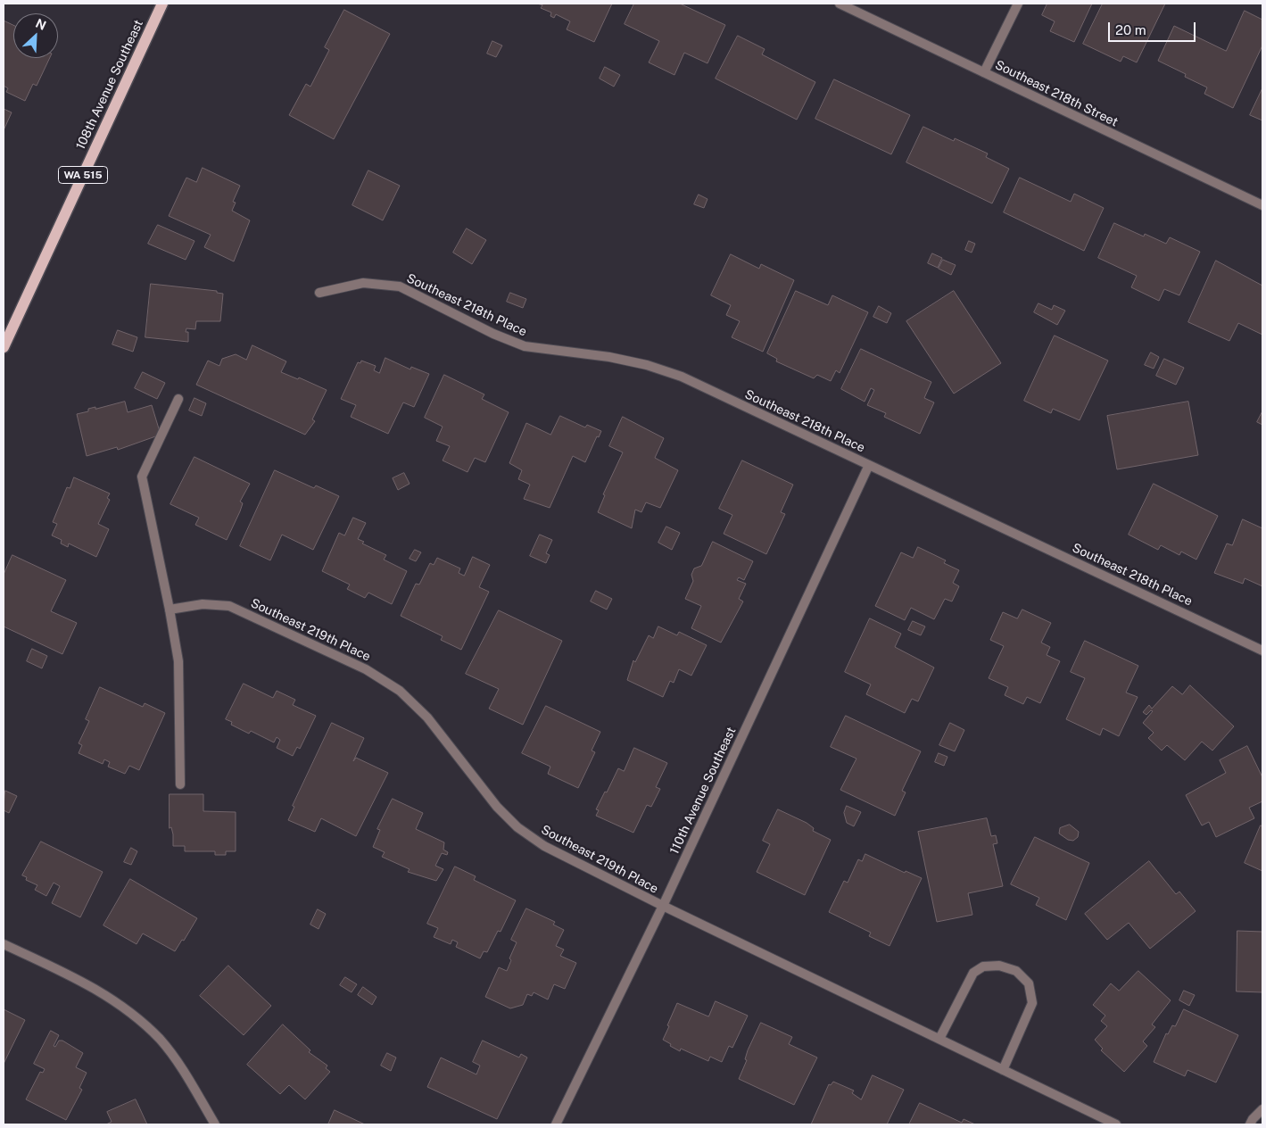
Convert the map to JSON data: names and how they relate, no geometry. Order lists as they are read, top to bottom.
{
  "streets": {
    "main road": ["108th Avenue Southeast", "WA 515"],
    "street": [
      "Southeast 218th Street",
      "Southeast 218th Place",
      "Southeast 219th Place",
      "110th Avenue Southeast"
    ]
  },
  "crossings": [
    ["Southeast 218th Place", "110th Avenue Southeast"],
    ["Southeast 219th Place", "110th Avenue Southeast"]
  ],
  "scale_bar": "20 m",
  "north": "top right"
}
